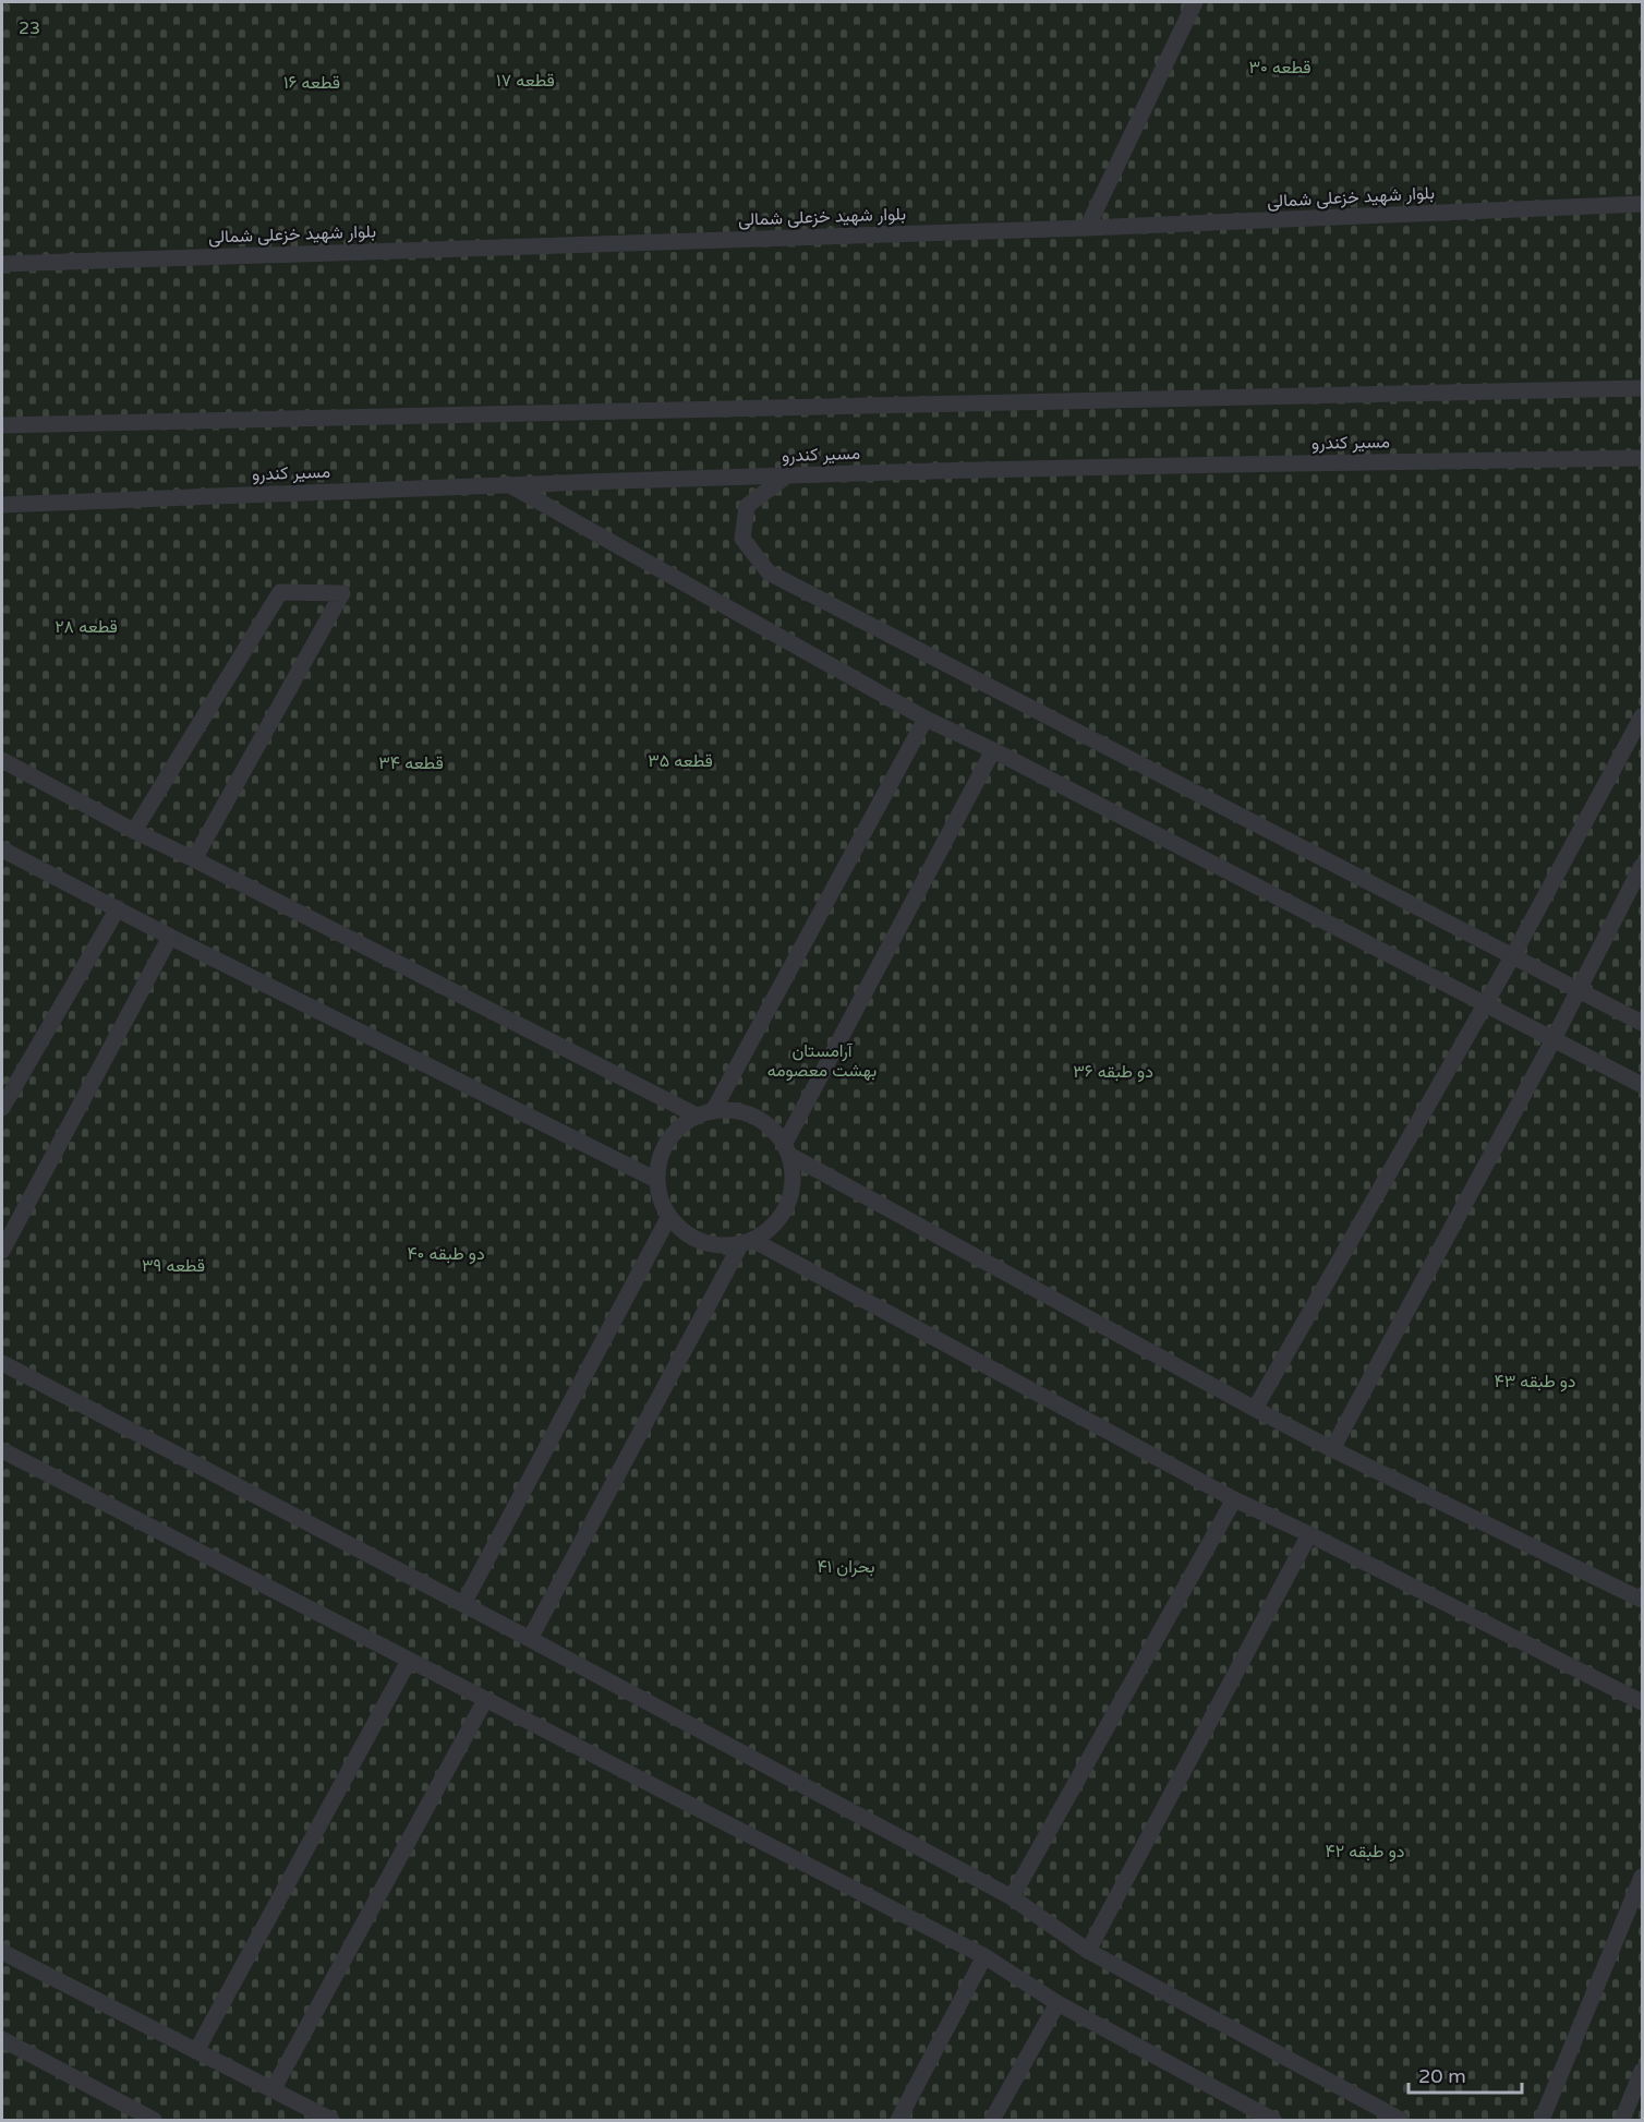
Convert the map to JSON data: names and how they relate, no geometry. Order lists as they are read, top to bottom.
{
  "streets": {
    "lane": ["بلوار شهید خزعلی شمالی", "مسیر کندرو"]
  },
  "parks": [
    "23",
    "قطعه ۳۰",
    "قطعه ۱۷",
    "قطعه ۱۶",
    "قطعه ۲۸",
    "قطعه ۳۵",
    "قطعه ۳۴",
    "آرامستان بهشت معصومه",
    "۳۶ دو طبقه",
    "۴۰ دو طبقه",
    "قطعه ۳۹",
    "۴۳ دو طبقه",
    "۴۱ بحران",
    "۴۲ دو طبقه"
  ],
  "scale_bar": "20 m"
}
